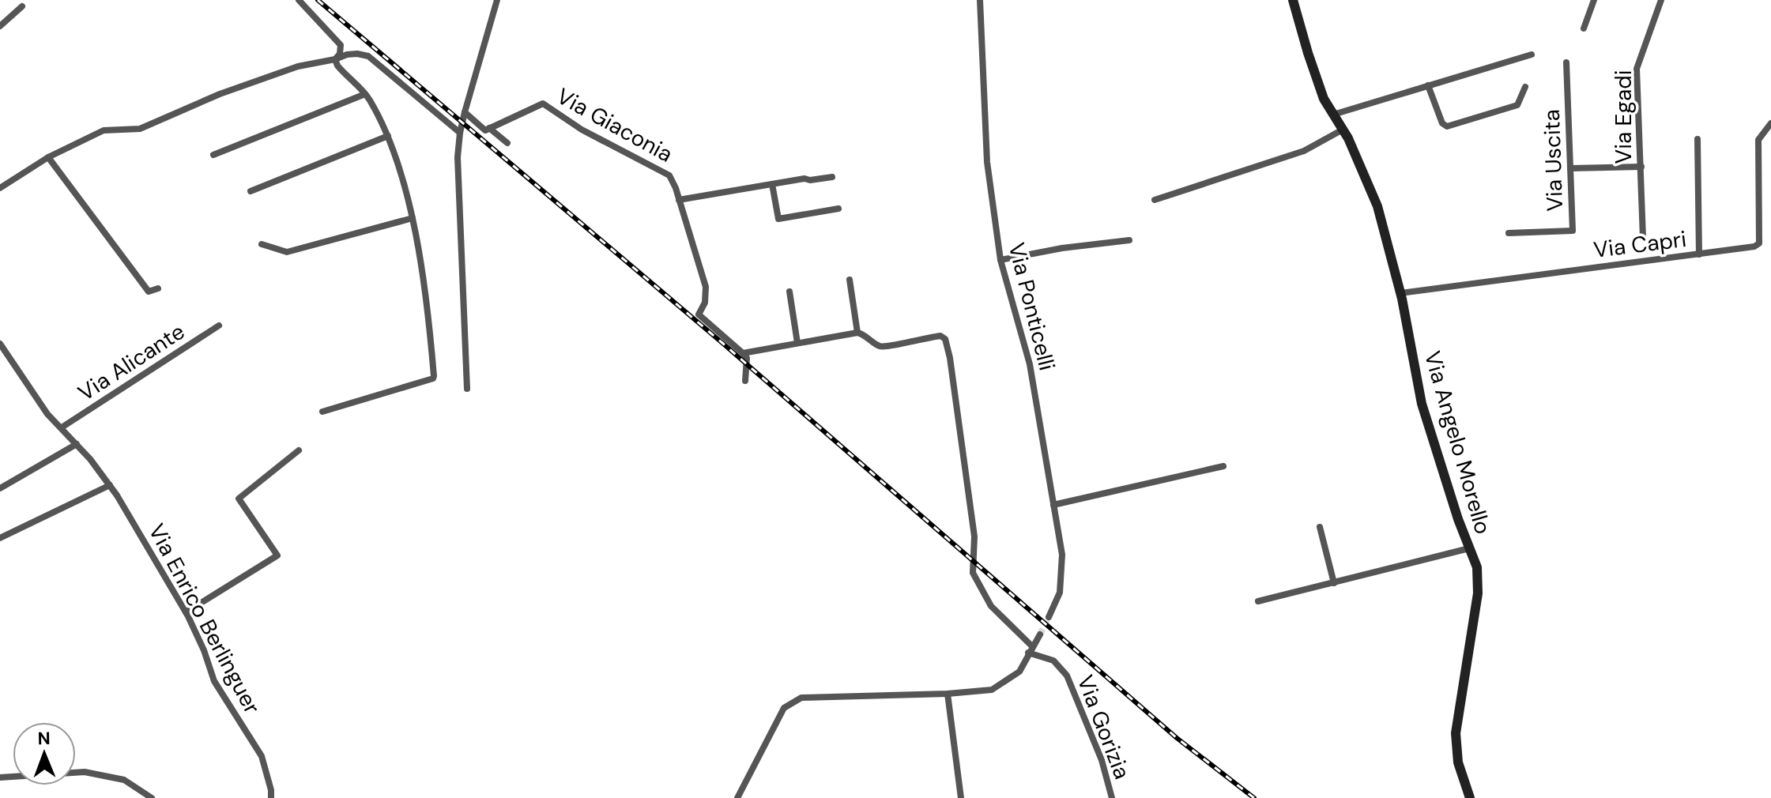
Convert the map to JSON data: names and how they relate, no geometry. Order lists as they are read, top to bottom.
{
  "streets": {
    "street": [
      "Via Egadi",
      "Via Giaconia",
      "Via Uscita",
      "Via Capri",
      "Via Ponticelli",
      "Via Alicante",
      "Via Angelo Morello",
      "Via Enrico Berlinguer",
      "Via Gorizia"
    ]
  },
  "crossings": [
    ["Via Capri", "Via Angelo Morello"],
    ["Via Alicante", "Via Enrico Berlinguer"]
  ],
  "north": "top"
}
